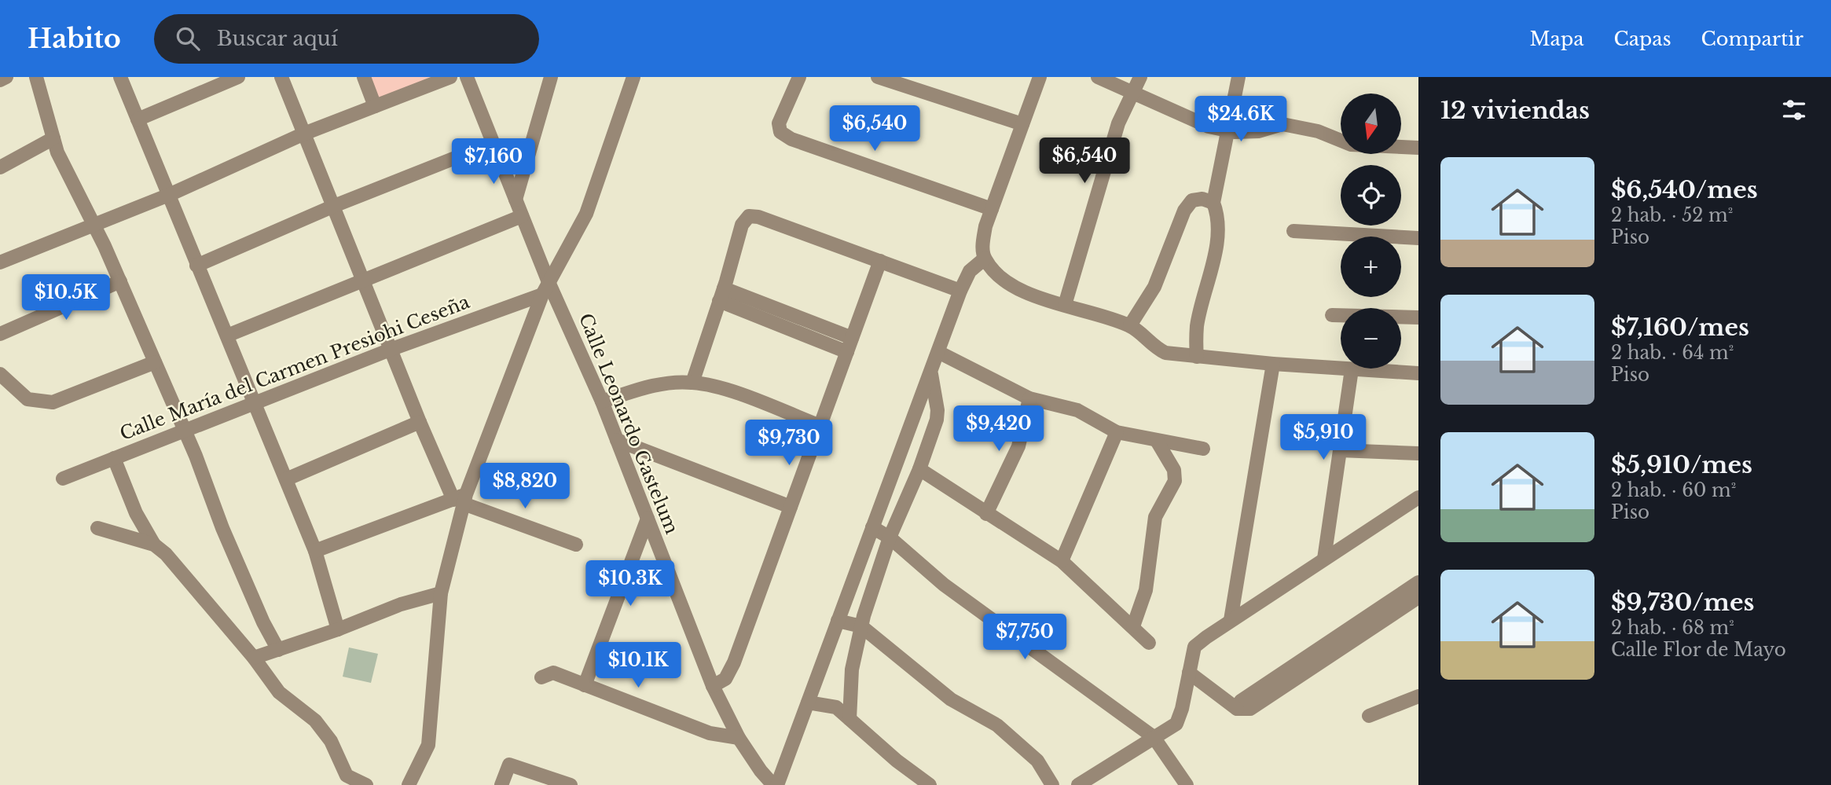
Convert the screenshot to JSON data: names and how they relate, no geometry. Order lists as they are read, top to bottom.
{
  "streets": {
    "street": ["Calle María del Carmen Presiohi Ceseña", "Calle Leonardo Gastelum"]
  },
  "crossings": [
    ["Calle María del Carmen Presiohi Ceseña", "Calle Leonardo Gastelum"]
  ],
  "north": "bottom",
  "page": {
    "header": "Habito",
    "search": "Buscar aquí",
    "nav": ["Mapa", "Capas", "Compartir"],
    "heading": "12 viviendas",
    "map_buttons": ["+", "−"],
    "price": [
      "$24.6K",
      "$6,540",
      "$6,540",
      "$7,160",
      "$10.5K",
      "$9,420",
      "$5,910",
      "$9,730",
      "$8,820",
      "$10.3K",
      "$7,750",
      "$10.1K"
    ],
    "list": [
      {
        "name": "$6,540/mes",
        "note": "2 hab. · 52 m² · Piso"
      },
      {
        "name": "$7,160/mes",
        "note": "2 hab. · 64 m² · Piso"
      },
      {
        "name": "$5,910/mes",
        "note": "2 hab. · 60 m² · Piso"
      },
      {
        "name": "$9,730/mes",
        "note": "2 hab. · 68 m² · Calle Flor de Mayo"
      }
    ]
  }
}
